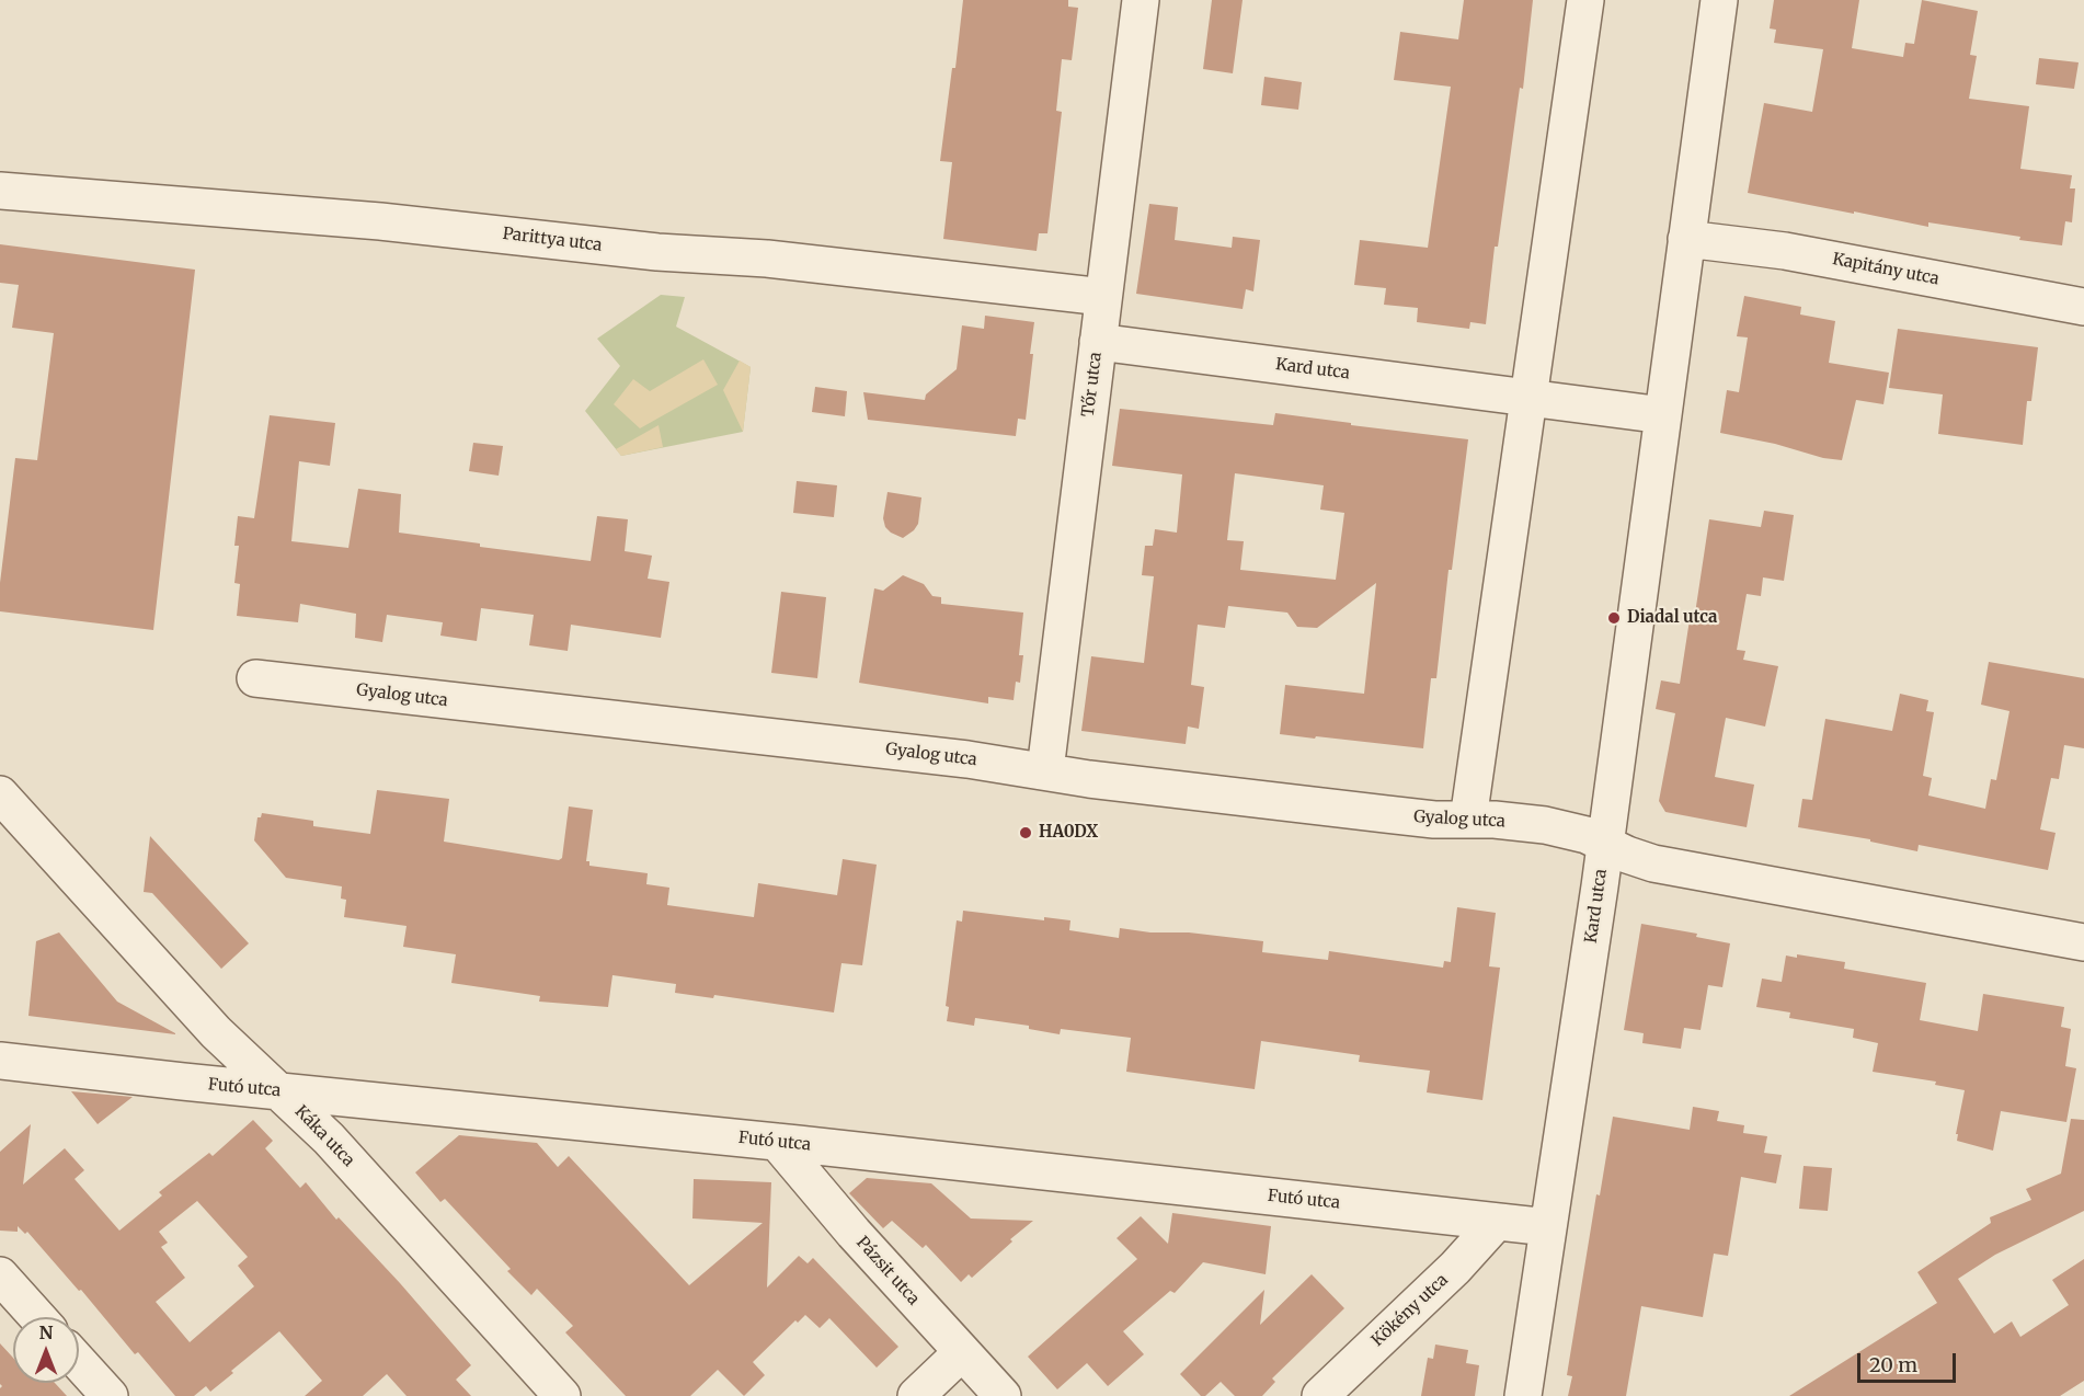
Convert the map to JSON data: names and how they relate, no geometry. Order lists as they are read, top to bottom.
{
  "streets": {
    "street": [
      "Parittya utca",
      "Kapitány utca",
      "Kard utca",
      "Tőr utca",
      "Gyalog utca",
      "Futó utca",
      "Káka utca",
      "Pázsit utca",
      "Kökény utca"
    ]
  },
  "crossings": [
    ["Parittya utca", "Tőr utca"],
    ["Kapitány utca", "Kard utca"],
    ["Kard utca", "Tőr utca"],
    ["Kard utca", "Gyalog utca"],
    ["Kard utca", "Futó utca"],
    ["Tőr utca", "Gyalog utca"],
    ["Futó utca", "Káka utca"],
    ["Futó utca", "Pázsit utca"],
    ["Futó utca", "Kökény utca"]
  ],
  "places": ["Diadal utca", "HA0DX"],
  "scale_bar": "20 m",
  "north": "top"
}
